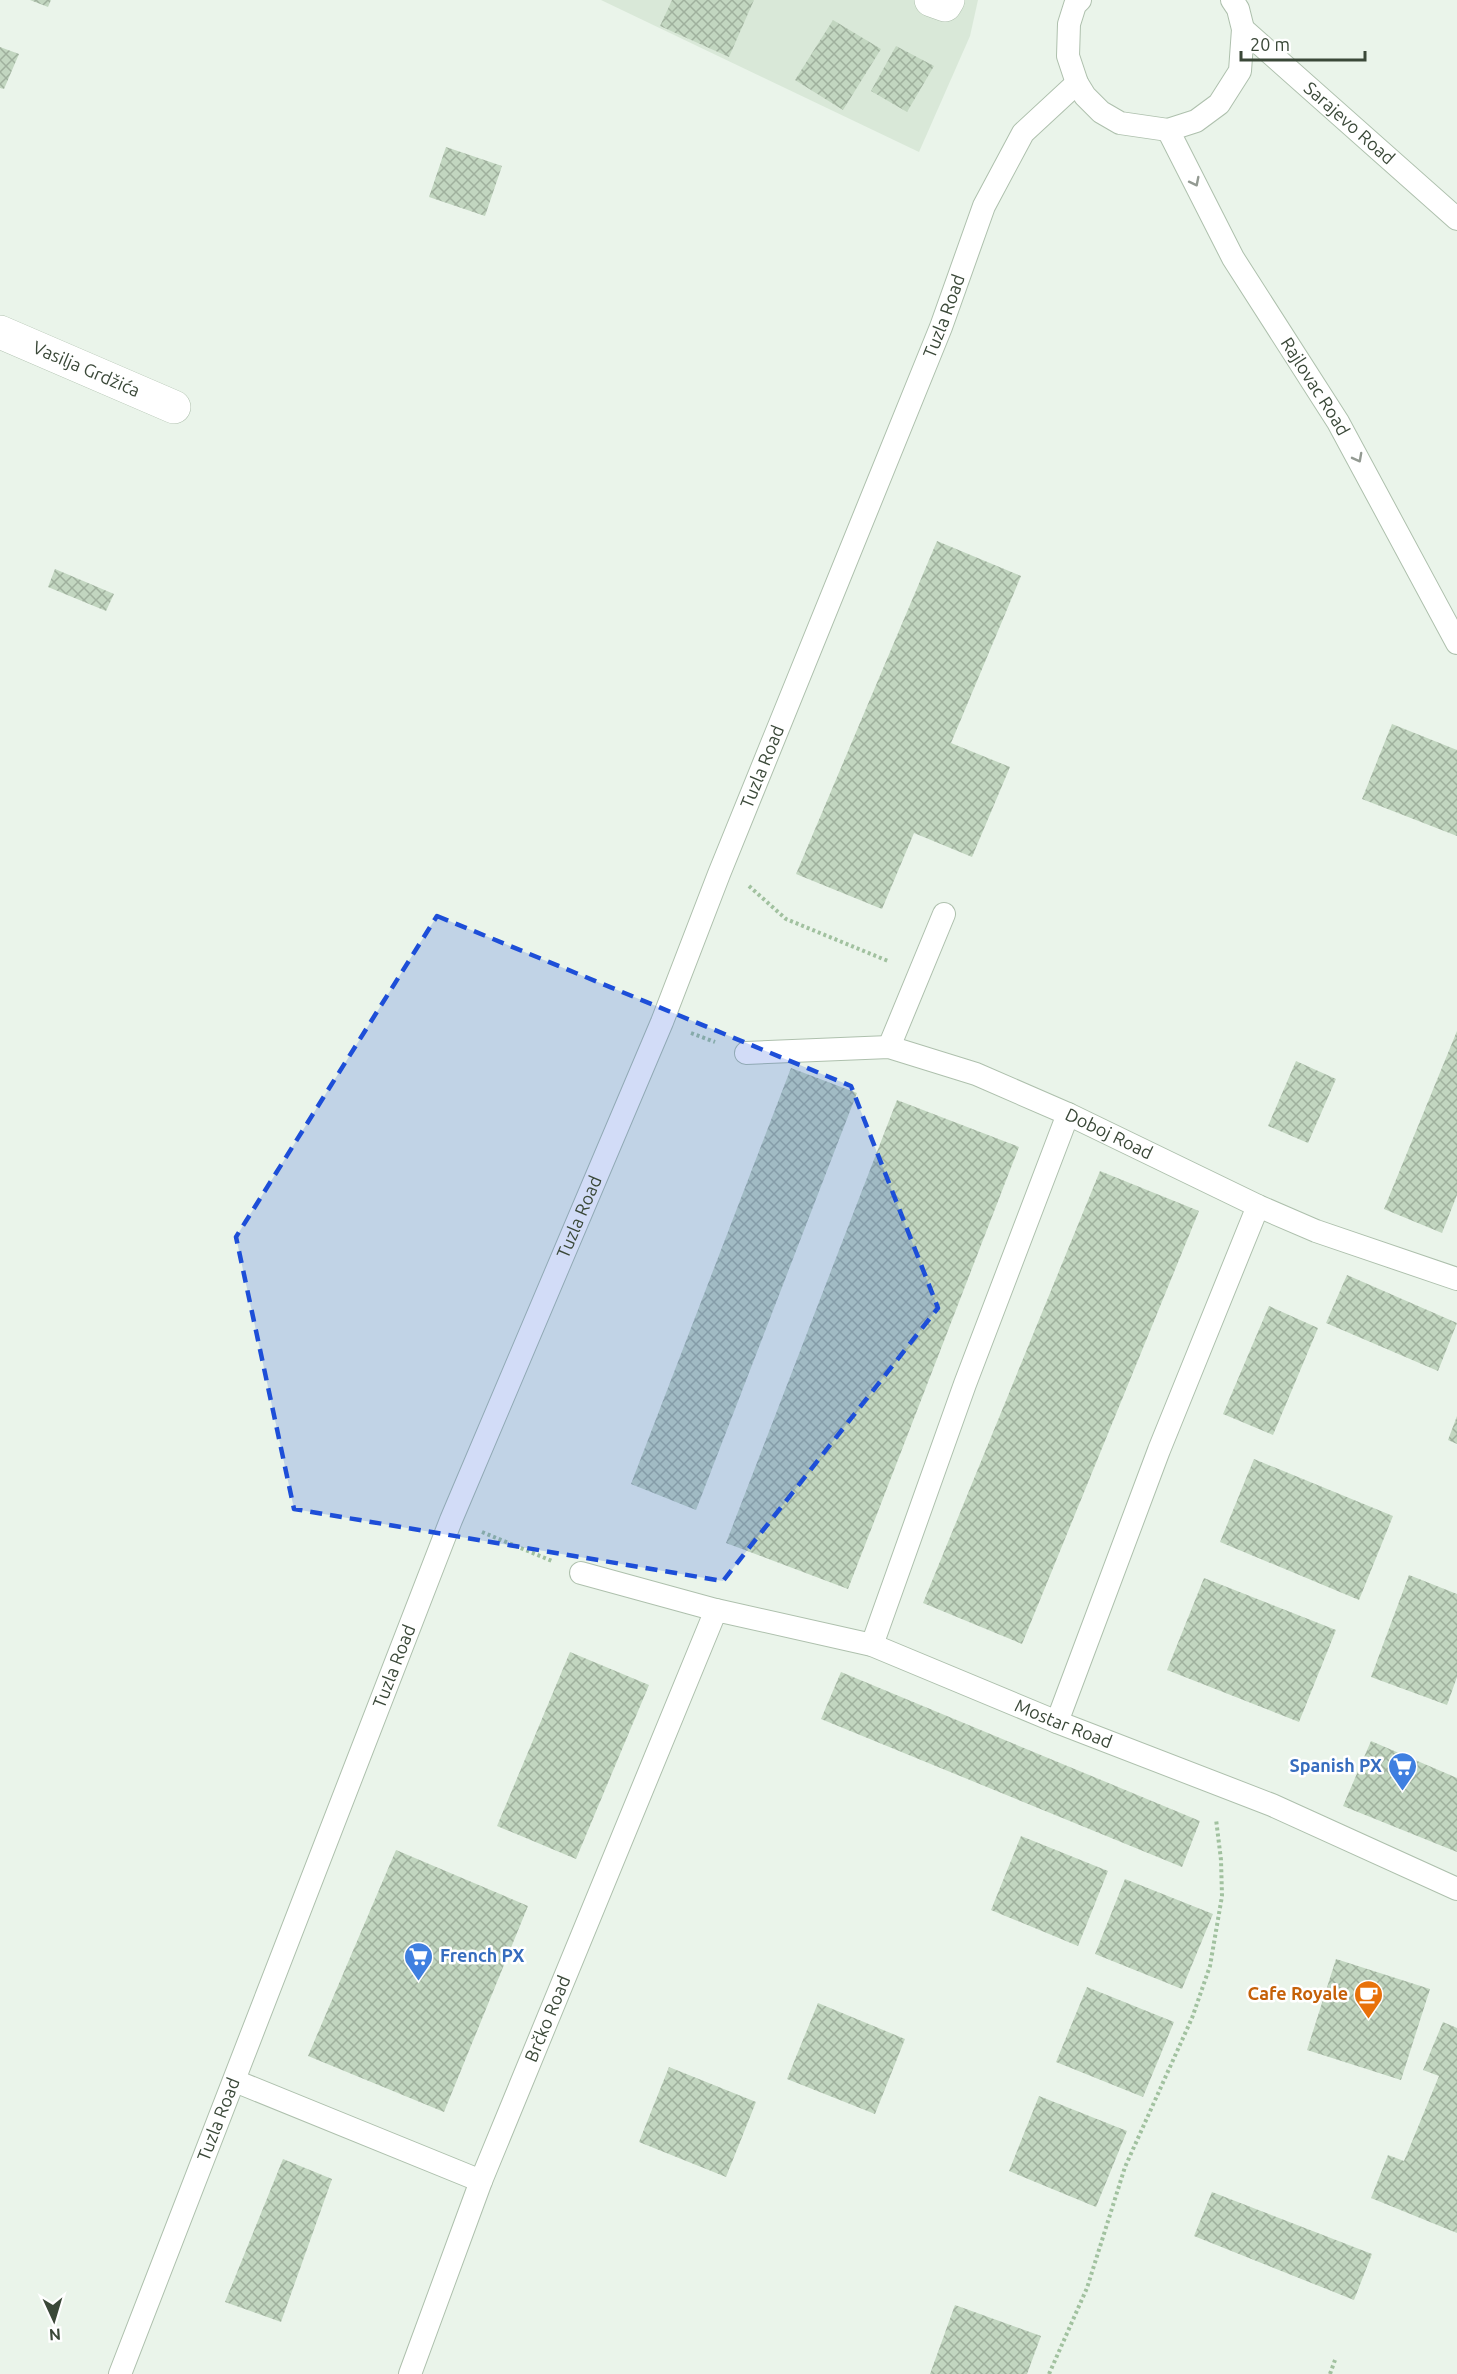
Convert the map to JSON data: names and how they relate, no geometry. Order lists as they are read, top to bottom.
{
  "streets": {
    "street": ["Vasilja Grdžića"],
    "lane": [
      "Sarajevo Road",
      "Tuzla Road",
      "Rajlovac Road",
      "Doboj Road",
      "Mostar Road",
      "Brčko Road"
    ]
  },
  "crossings": [
    ["Mostar Road", "Brčko Road"]
  ],
  "one_way": ["Rajlovac Road"],
  "places": {
    "supermarket": ["Spanish PX", "French PX"],
    "cafe": ["Cafe Royale"]
  },
  "scale_bar": "20 m",
  "north": "bottom"
}
